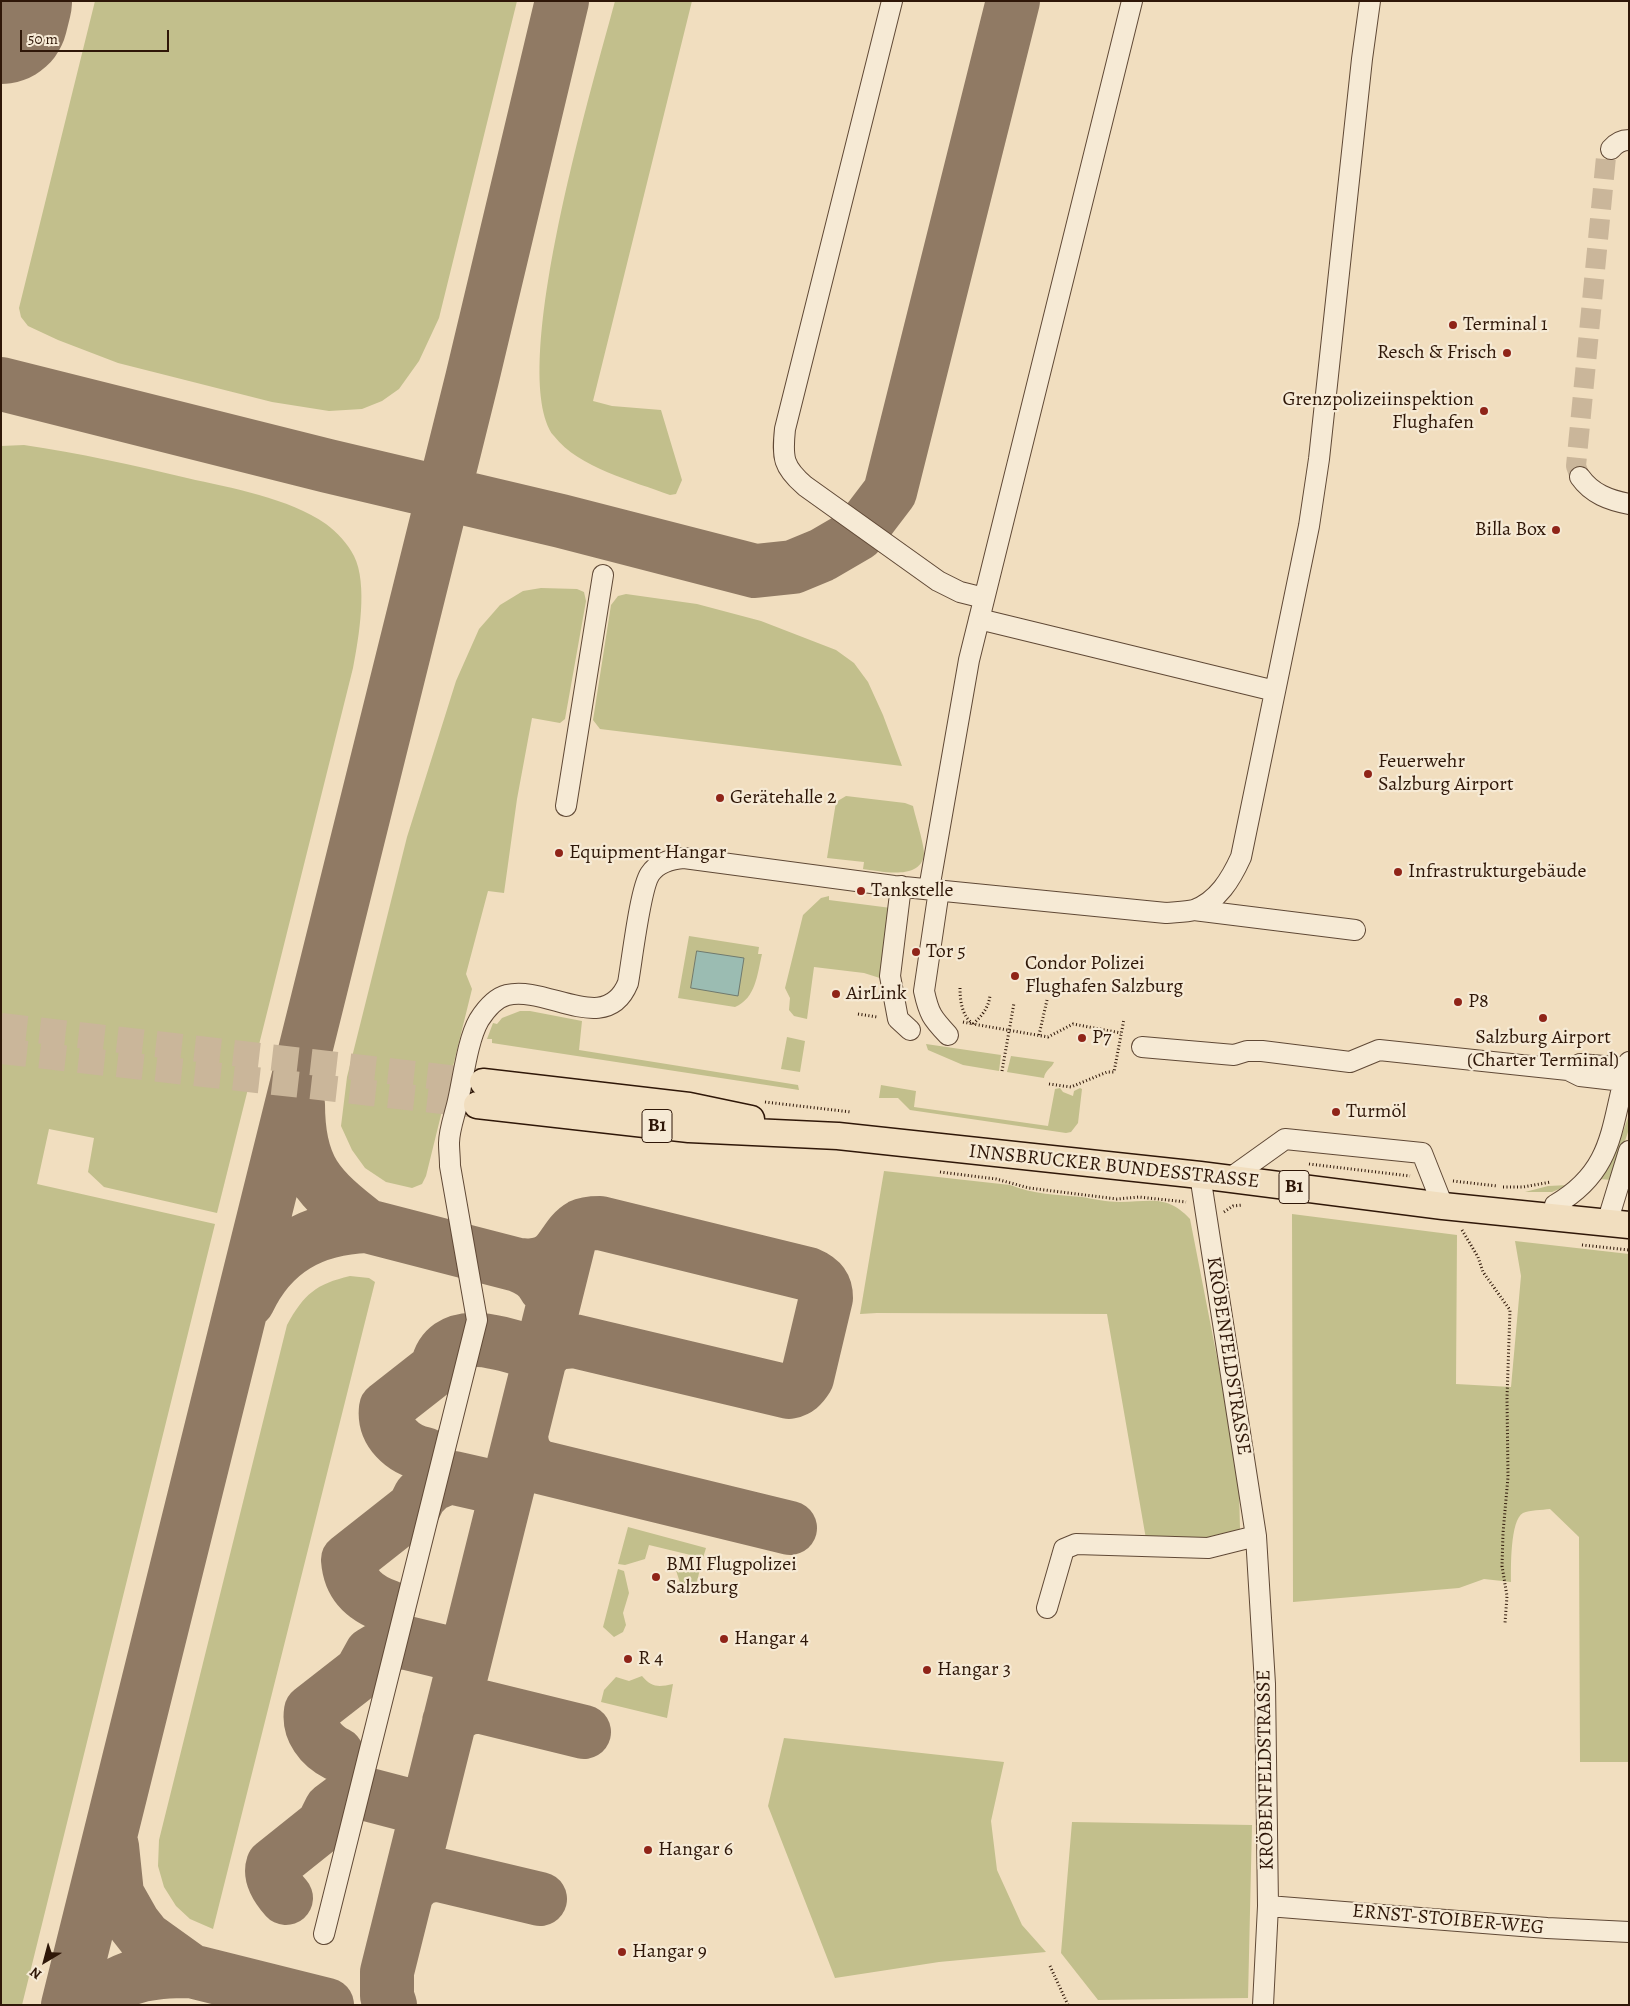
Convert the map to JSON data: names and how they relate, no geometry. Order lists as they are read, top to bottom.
{
  "streets": {
    "main road": ["B1", "INNSBRUCKER BUNDESSTRASSE"],
    "street": ["KRÖBENFELDSTRASSE", "ERNST-STOIBER-WEG"]
  },
  "crossings": [
    ["INNSBRUCKER BUNDESSTRASSE", "KRÖBENFELDSTRASSE"],
    ["KRÖBENFELDSTRASSE", "ERNST-STOIBER-WEG"]
  ],
  "places": [
    "Terminal 1",
    "Resch & Frisch",
    "Grenzpolizeiinspektion Flughafen",
    "Billa Box",
    "Feuerwehr Salzburg Airport",
    "Gerätehalle 2",
    "Equipment Hangar",
    "Infrastrukturgebäude",
    "Tankstelle",
    "Tor 5",
    "Condor Polizei Flughafen Salzburg",
    "AirLink",
    "P8",
    "Salzburg Airport (Charter Terminal)",
    "P7",
    "Turmöl",
    "BMI Flugpolizei Salzburg",
    "Hangar 4",
    "R 4",
    "Hangar 3",
    "Hangar 6",
    "Hangar 9"
  ],
  "scale_bar": "50 m",
  "north": "bottom left"
}
